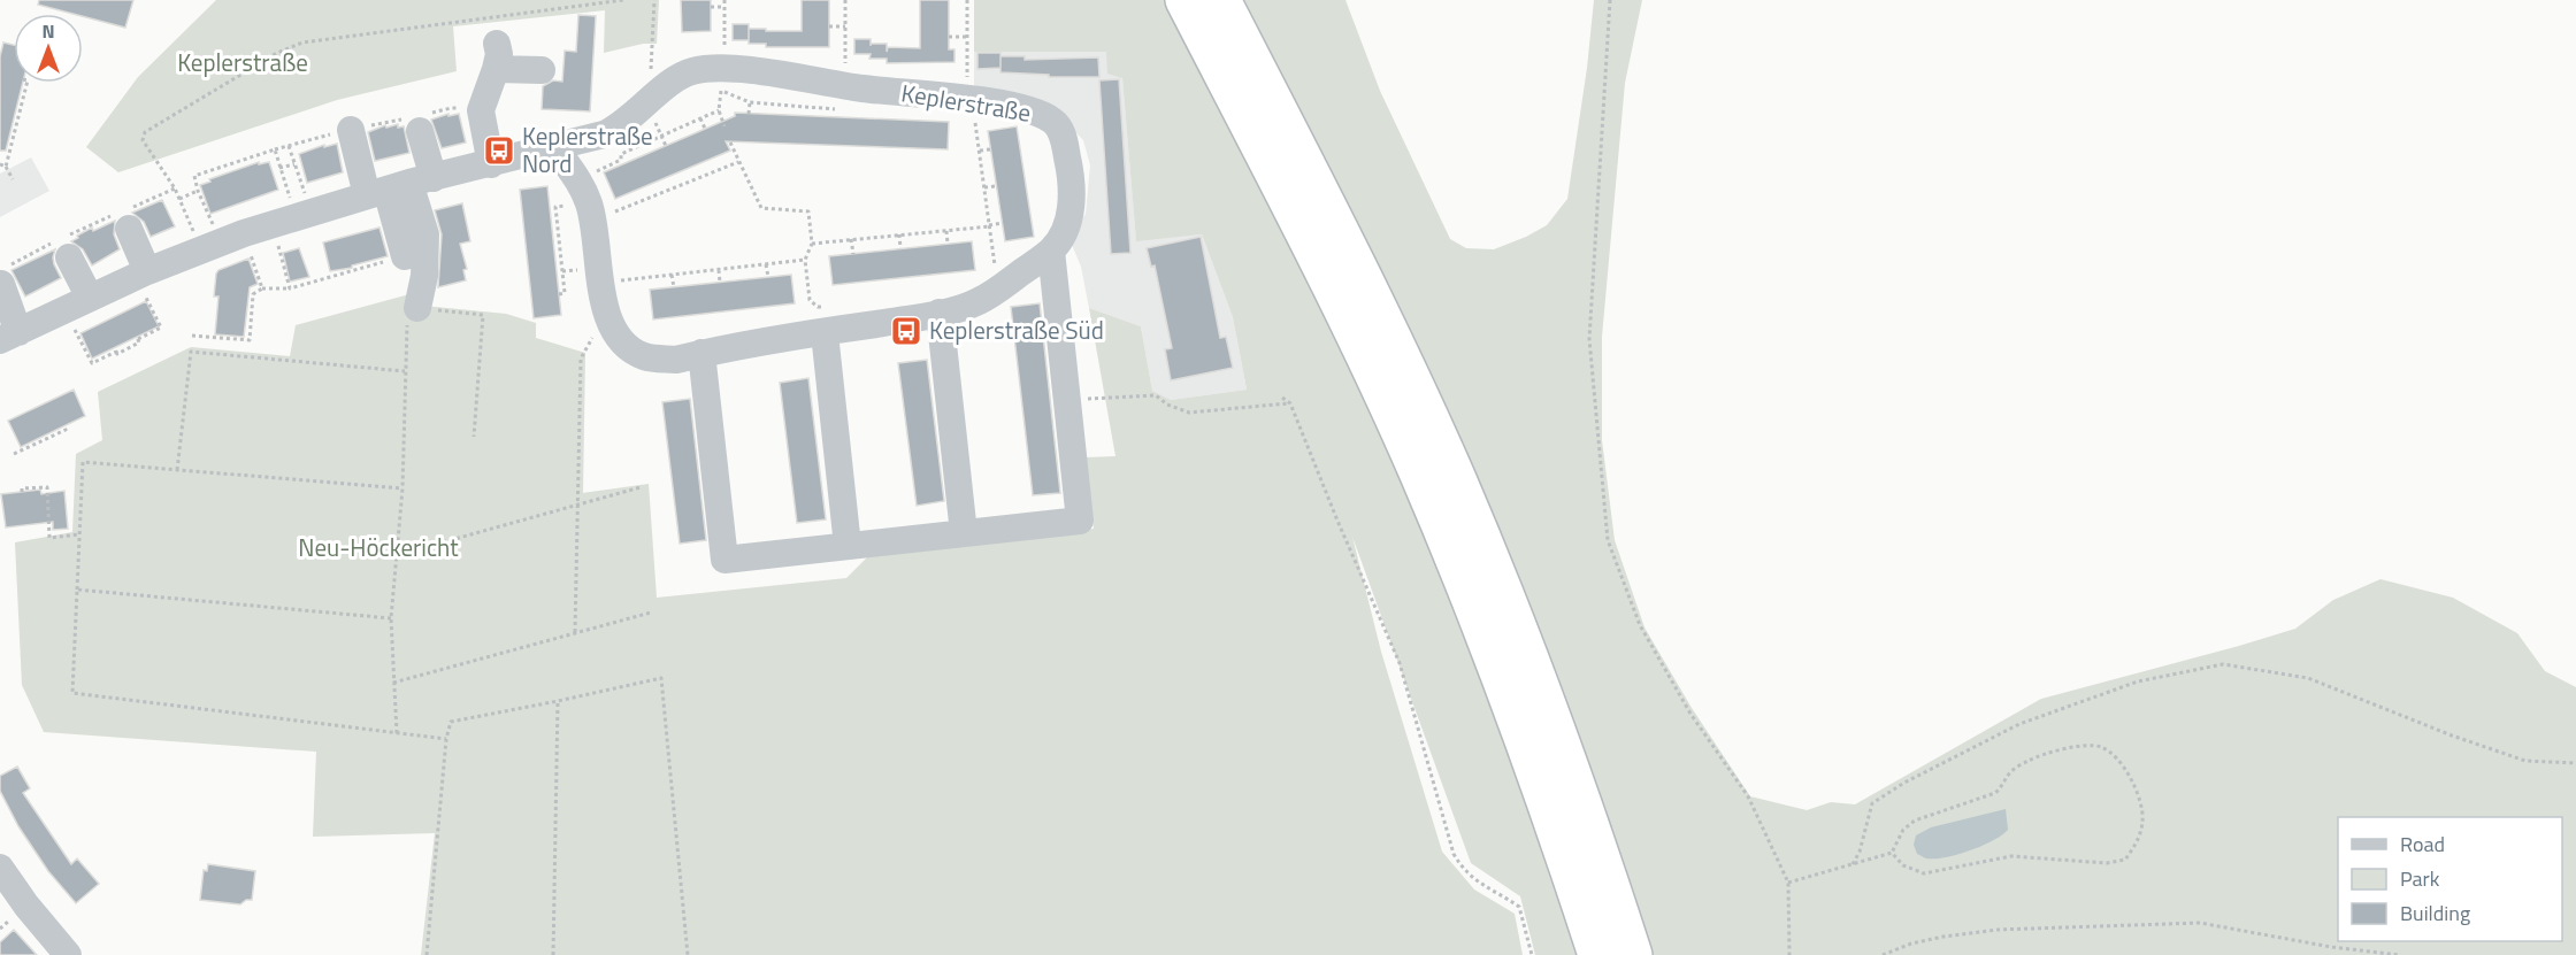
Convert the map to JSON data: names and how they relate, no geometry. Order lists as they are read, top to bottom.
{
  "streets": {
    "street": ["Keplerstraße"]
  },
  "parks": ["Keplerstraße", "Neu-Höckericht"],
  "places": {
    "bus stop": ["Keplerstraße Nord", "Keplerstraße Süd"]
  },
  "legend": ["Road", "Park", "Building"],
  "north": "top"
}
